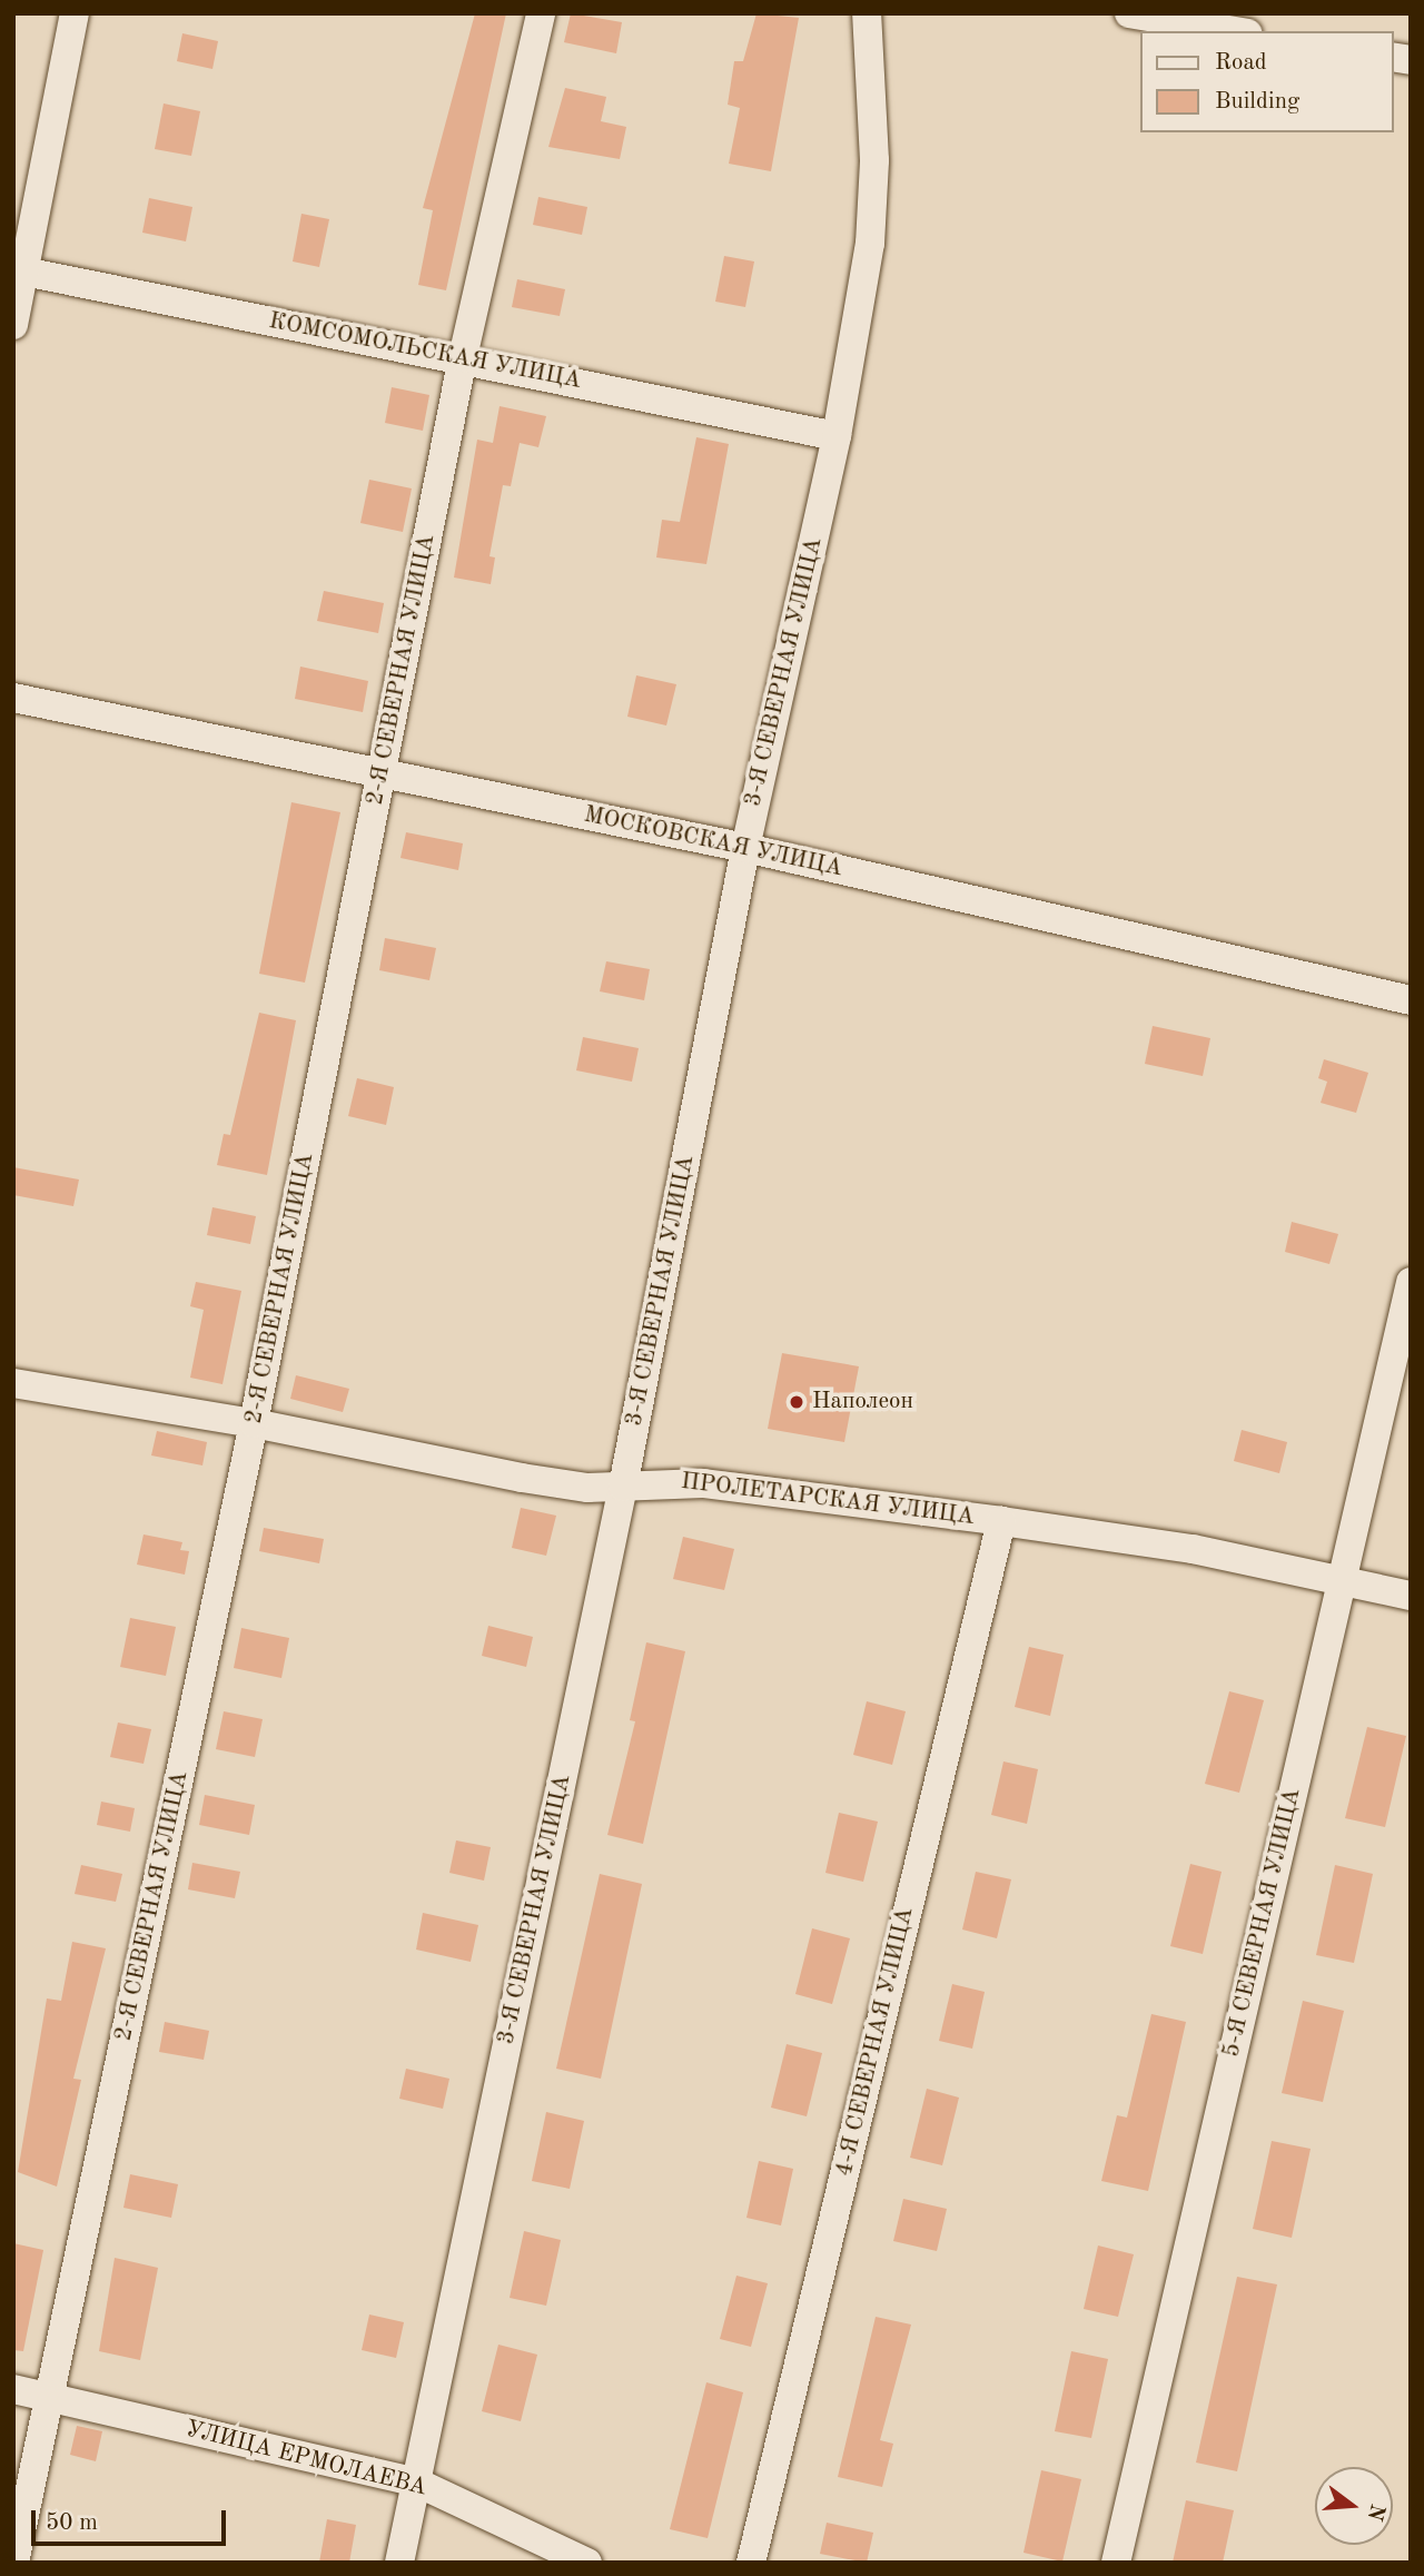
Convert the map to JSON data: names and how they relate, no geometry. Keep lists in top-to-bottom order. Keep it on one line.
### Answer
{"streets":{"street":["КОМСОМОЛЬСКАЯ УЛИЦА","2-Я СЕВЕРНАЯ УЛИЦА","3-Я СЕВЕРНАЯ УЛИЦА","МОСКОВСКАЯ УЛИЦА","ПРОЛЕТАРСКАЯ УЛИЦА","5-Я СЕВЕРНАЯ УЛИЦА","4-Я СЕВЕРНАЯ УЛИЦА","УЛИЦА ЕРМОЛАЕВА"]},"crossings":[["КОМСОМОЛЬСКАЯ УЛИЦА","2-Я СЕВЕРНАЯ УЛИЦА"],["КОМСОМОЛЬСКАЯ УЛИЦА","3-Я СЕВЕРНАЯ УЛИЦА"],["2-Я СЕВЕРНАЯ УЛИЦА","МОСКОВСКАЯ УЛИЦА"],["2-Я СЕВЕРНАЯ УЛИЦА","ПРОЛЕТАРСКАЯ УЛИЦА"],["2-Я СЕВЕРНАЯ УЛИЦА","УЛИЦА ЕРМОЛАЕВА"],["3-Я СЕВЕРНАЯ УЛИЦА","МОСКОВСКАЯ УЛИЦА"],["3-Я СЕВЕРНАЯ УЛИЦА","ПРОЛЕТАРСКАЯ УЛИЦА"],["3-Я СЕВЕРНАЯ УЛИЦА","УЛИЦА ЕРМОЛАЕВА"],["ПРОЛЕТАРСКАЯ УЛИЦА","5-Я СЕВЕРНАЯ УЛИЦА"],["ПРОЛЕТАРСКАЯ УЛИЦА","4-Я СЕВЕРНАЯ УЛИЦА"]],"places":["Наполеон"],"legend":["Road","Building"],"scale_bar":"50 m","north":"right"}
